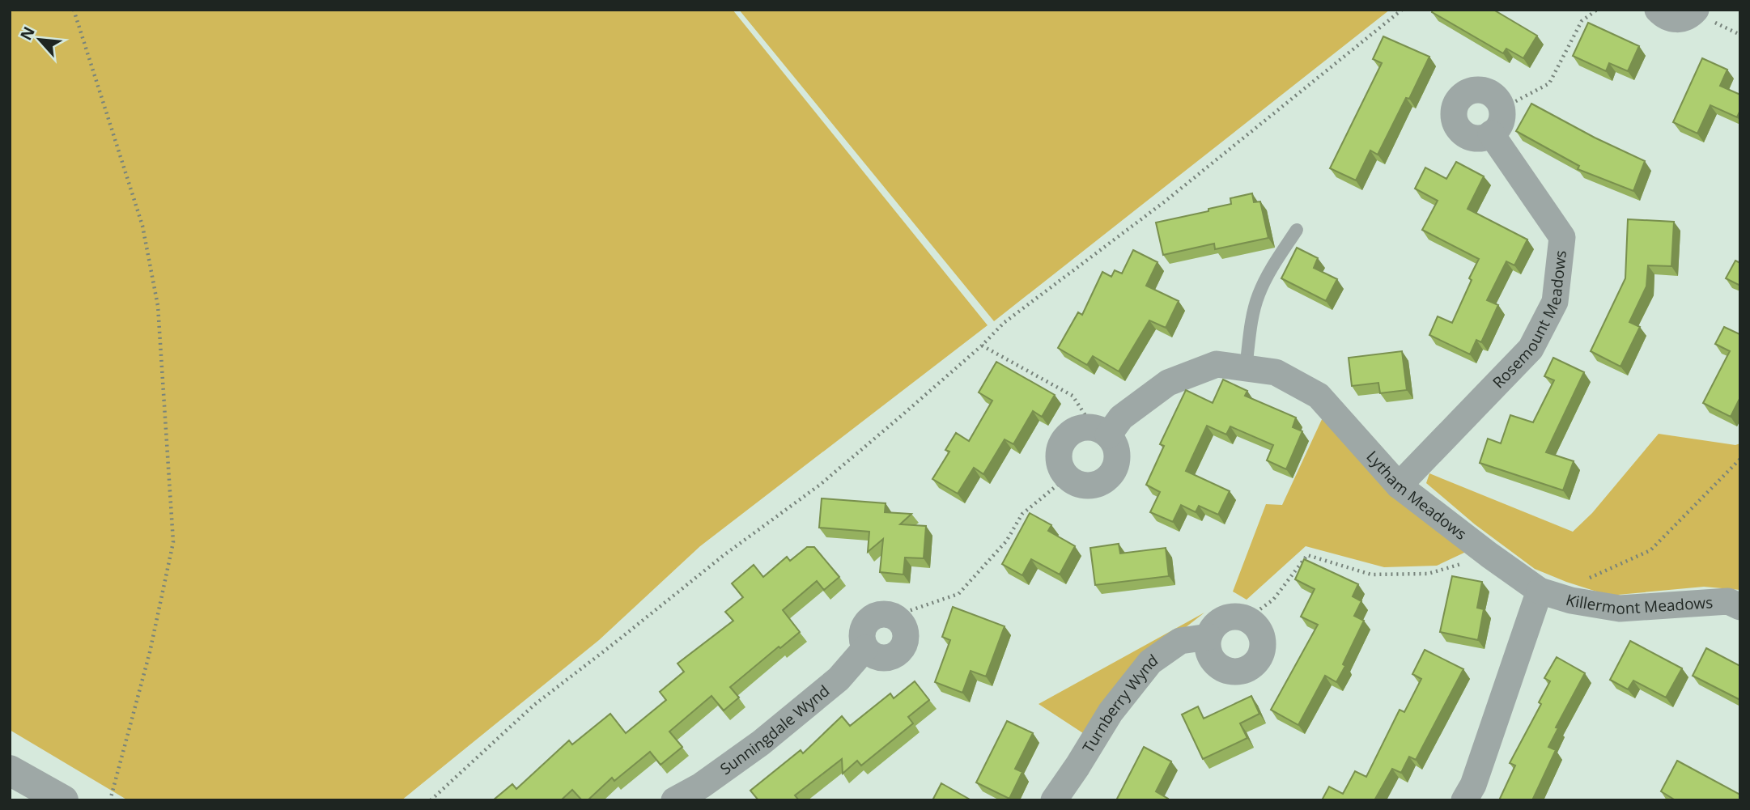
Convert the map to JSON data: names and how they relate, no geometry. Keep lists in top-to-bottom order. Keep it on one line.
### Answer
{"streets":{"street":["Rosemount Meadows","Lytham Meadows","Killermont Meadows","Turnberry Wynd","Sunningdale Wynd"]},"crossings":[["Rosemount Meadows","Lytham Meadows"],["Lytham Meadows","Killermont Meadows"]],"north":"top left"}
